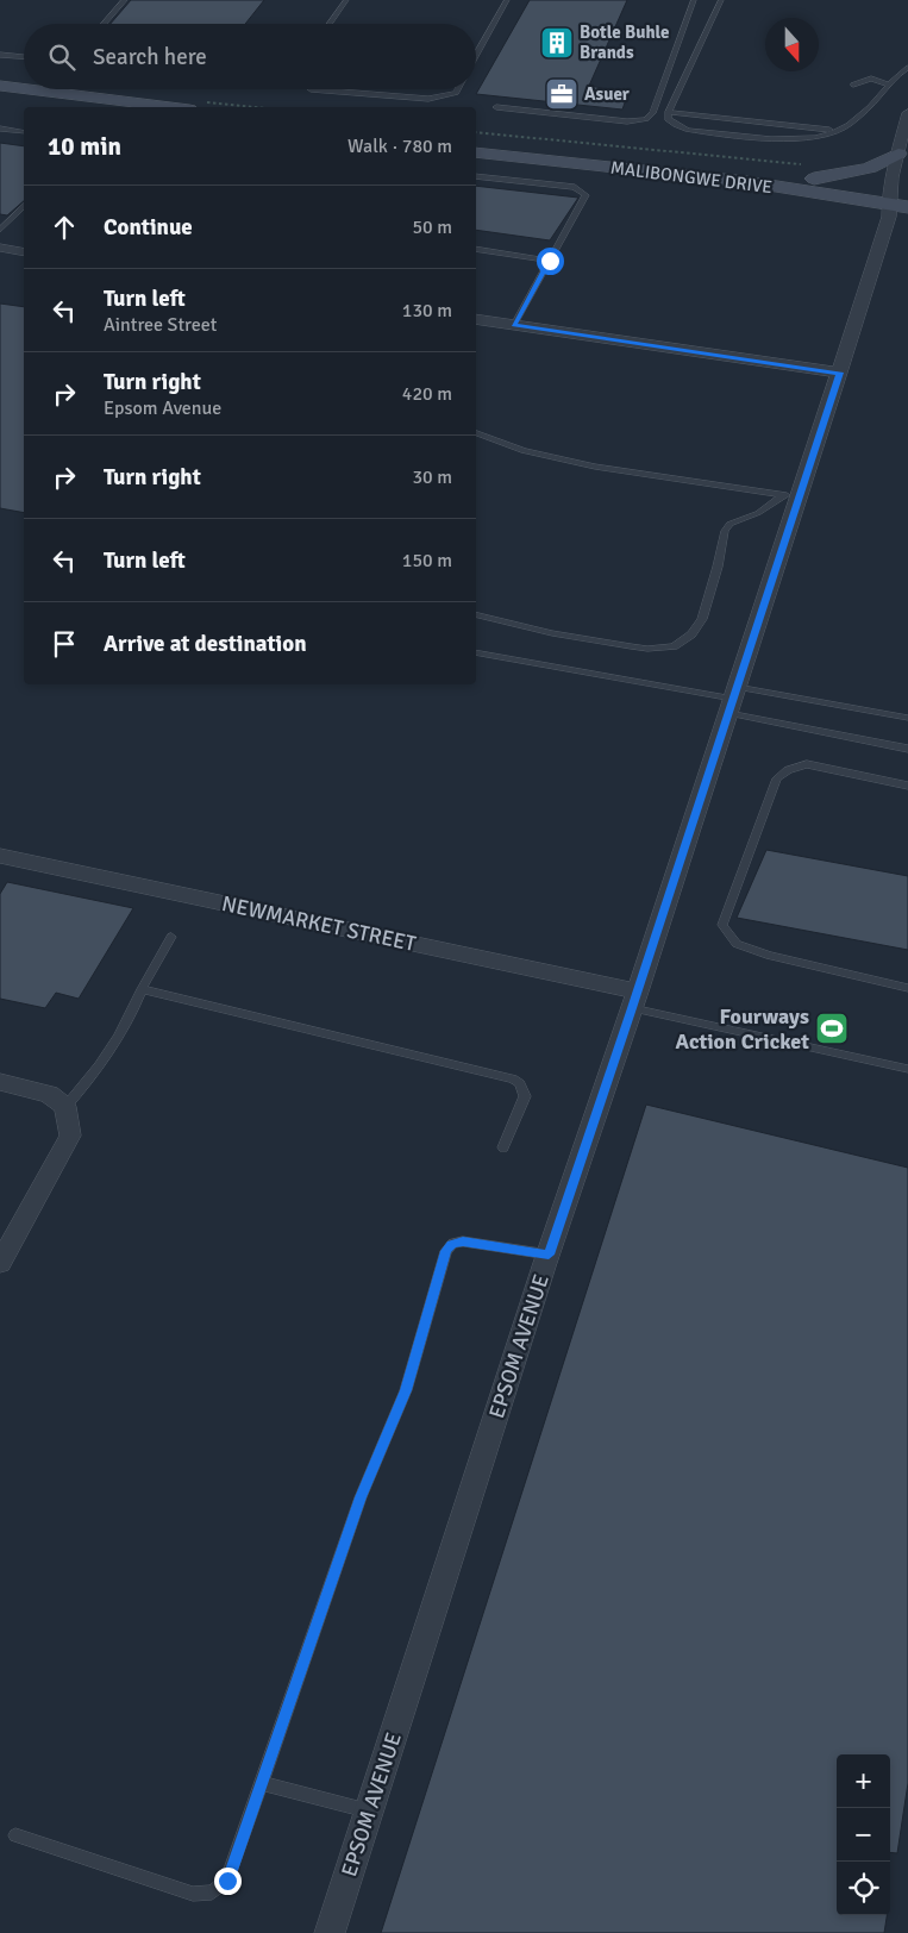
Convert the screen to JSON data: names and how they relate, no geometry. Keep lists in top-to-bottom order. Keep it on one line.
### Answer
{"streets":{"main road":["MALIBONGWE DRIVE"],"street":["NEWMARKET STREET","EPSOM AVENUE"]},"crossings":[["MALIBONGWE DRIVE","EPSOM AVENUE"],["NEWMARKET STREET","EPSOM AVENUE"]],"places":{"building":["Botle Buhle Brands"],"office":["Asuer"],"sports":["Fourways Action Cricket"]},"north":"bottom","page":{"search":"Search here","heading":["10 min","Walk · 780 m"],"list":[["Continue","50 m"],["Turn left","Aintree Street","130 m"],["Turn right","Epsom Avenue","420 m"],["Turn right","30 m"],["Turn left","150 m"],"Arrive at destination"],"map_buttons":["+","−"]}}
